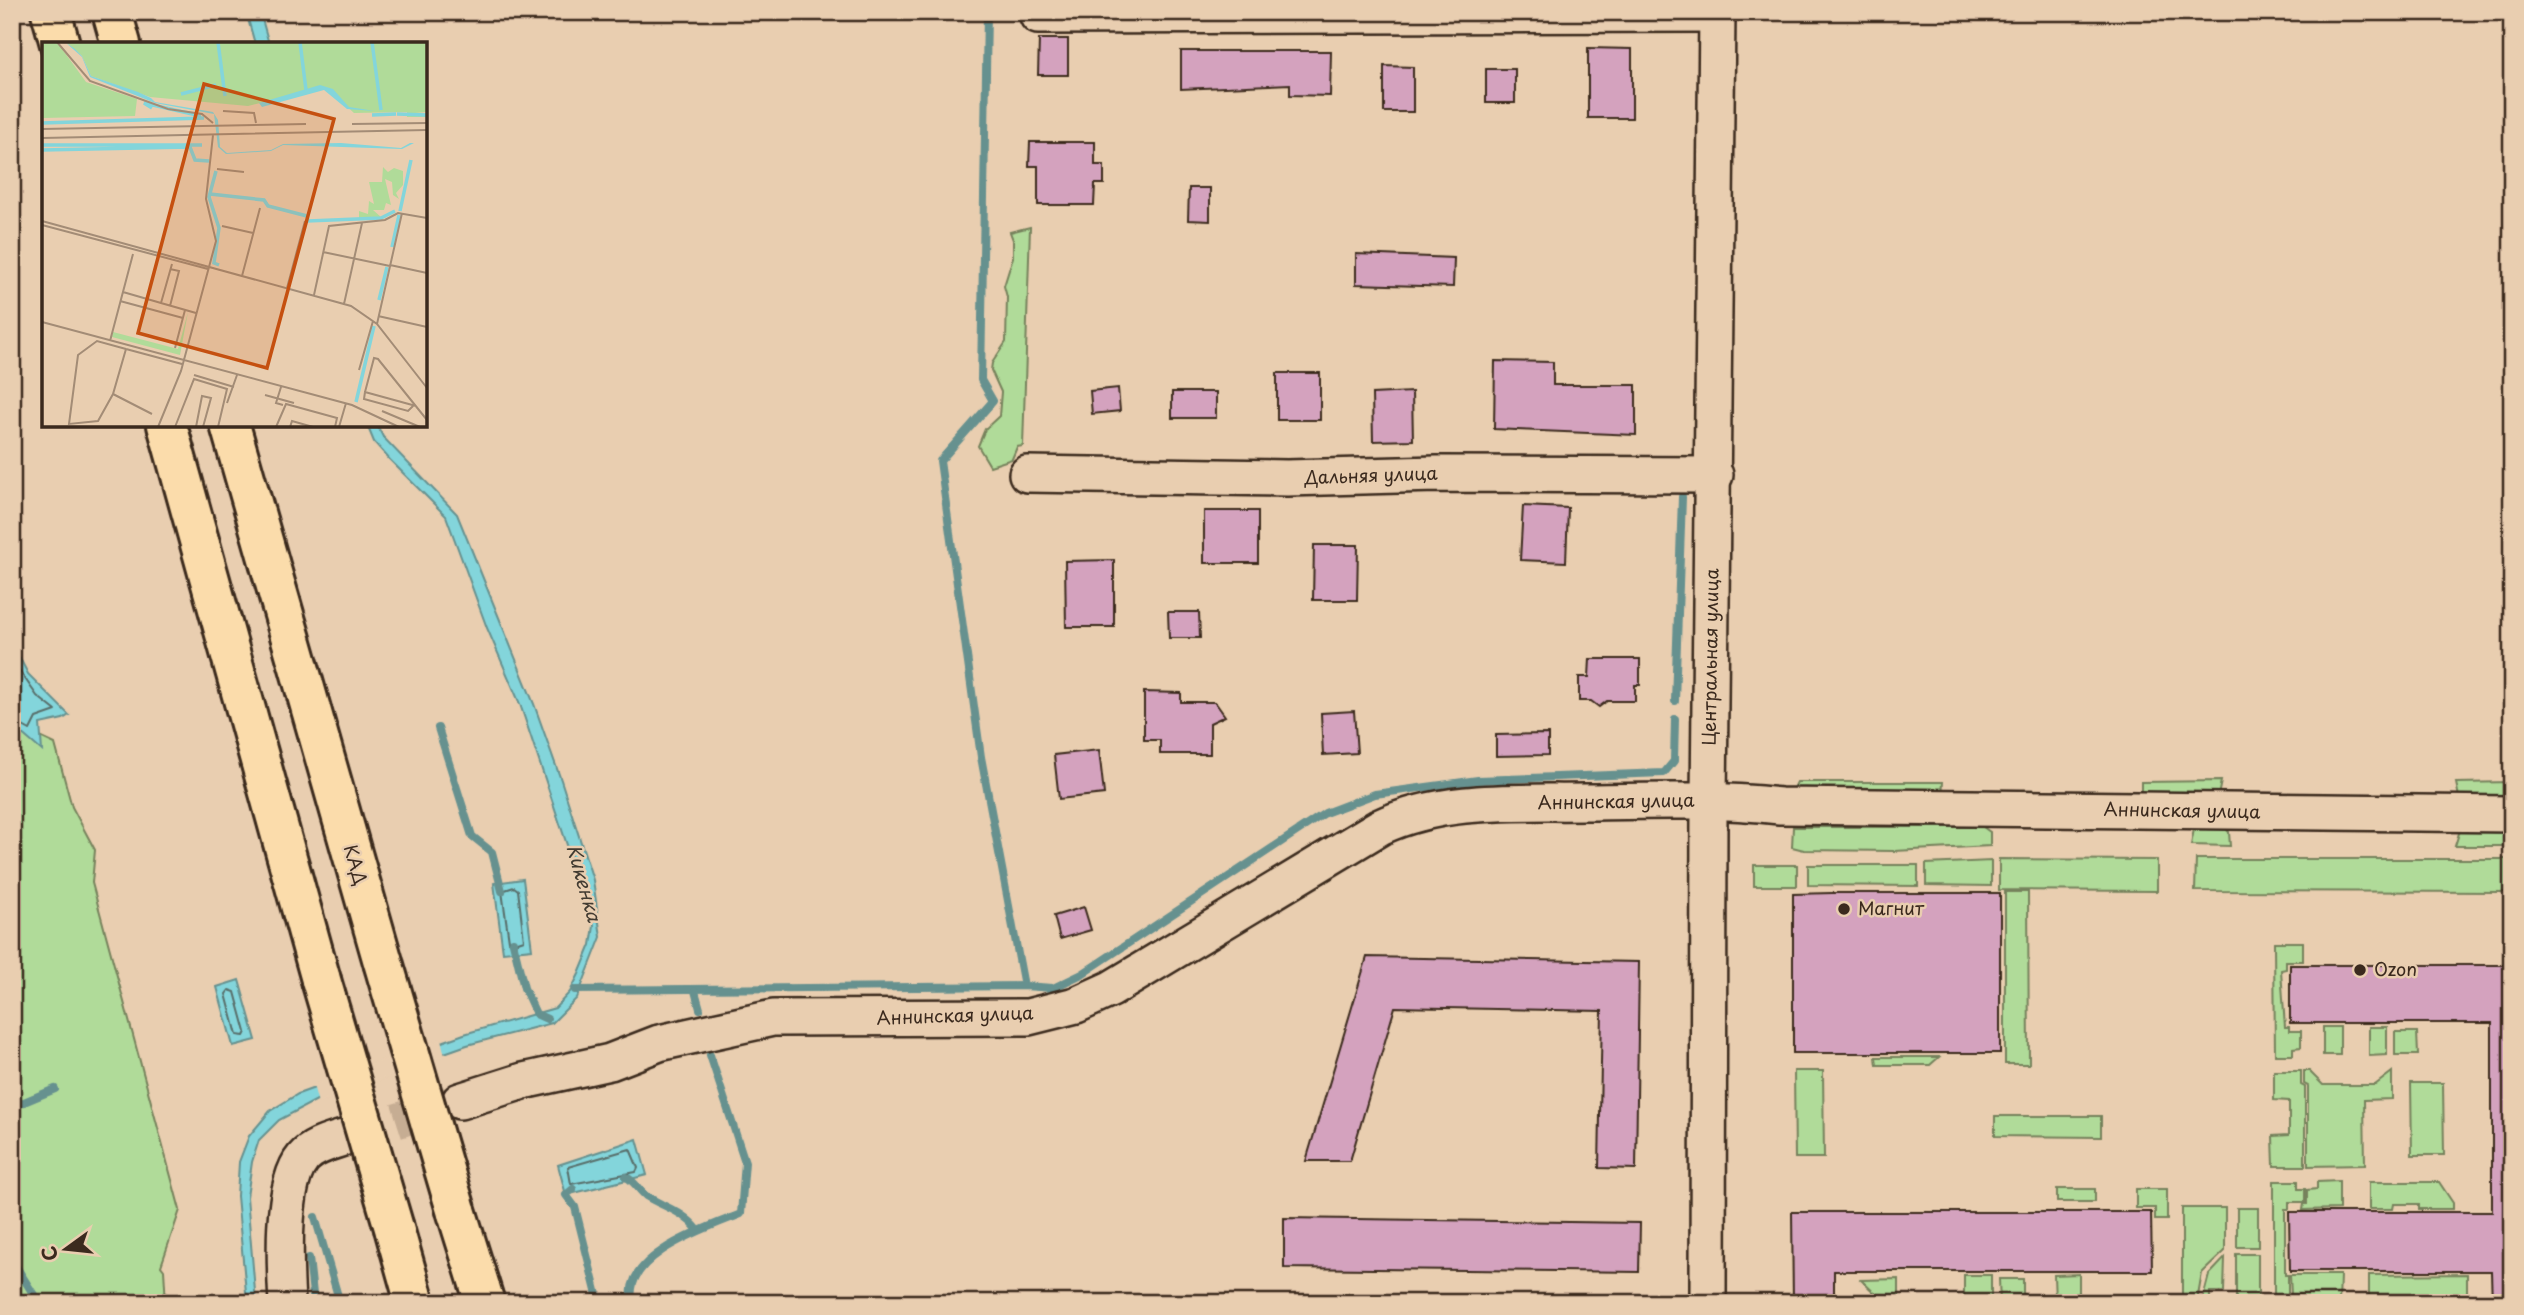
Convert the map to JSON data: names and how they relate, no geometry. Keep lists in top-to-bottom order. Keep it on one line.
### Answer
{"streets":{"highway":["КАД"],"street":["Дальняя улица","Центральная улица","Аннинская улица"]},"crossings":[["Дальняя улица","Центральная улица"],["Центральная улица","Аннинская улица"]],"water":["Кикенка"],"places":["Магнит","Ozon"],"north":"left"}
